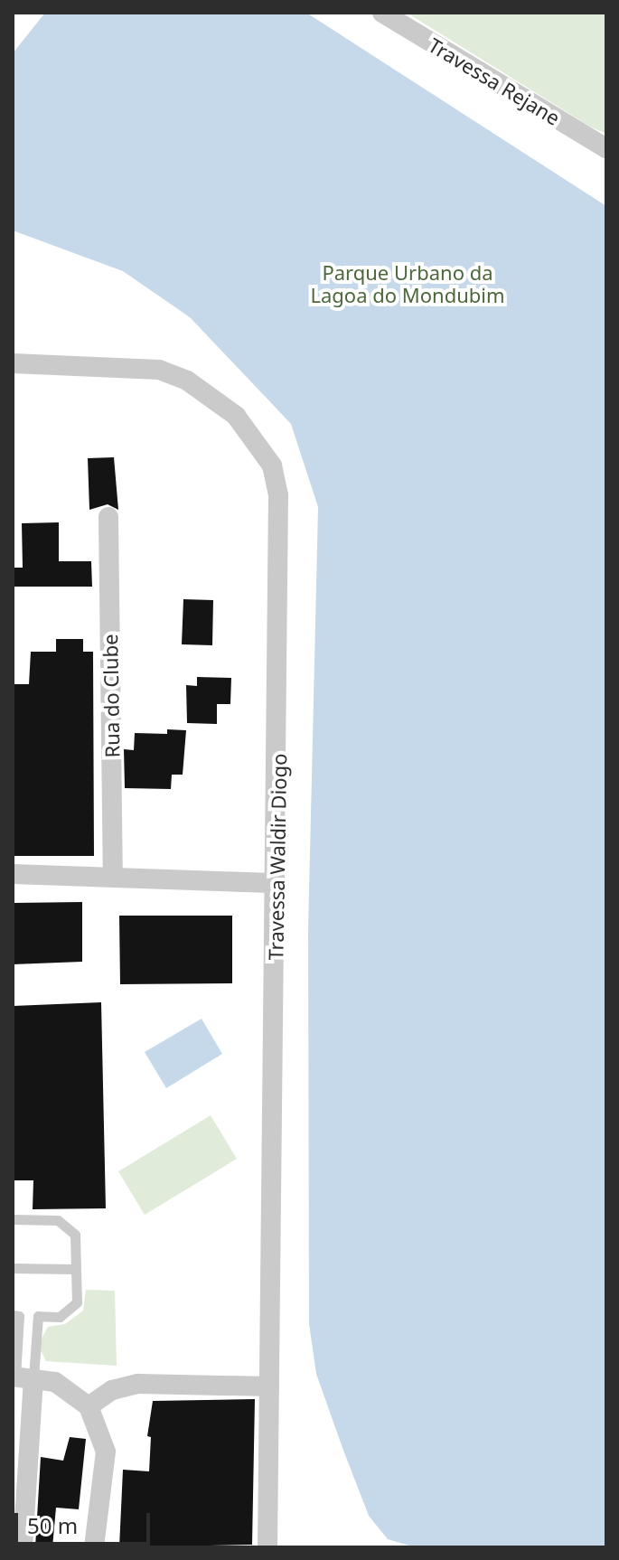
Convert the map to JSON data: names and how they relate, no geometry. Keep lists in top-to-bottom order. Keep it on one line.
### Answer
{"streets":{"street":["Travessa Rejane","Rua do Clube","Travessa Waldir Diogo"]},"parks":["Parque Urbano da Lagoa do Mondubim"],"scale_bar":"50 m"}
